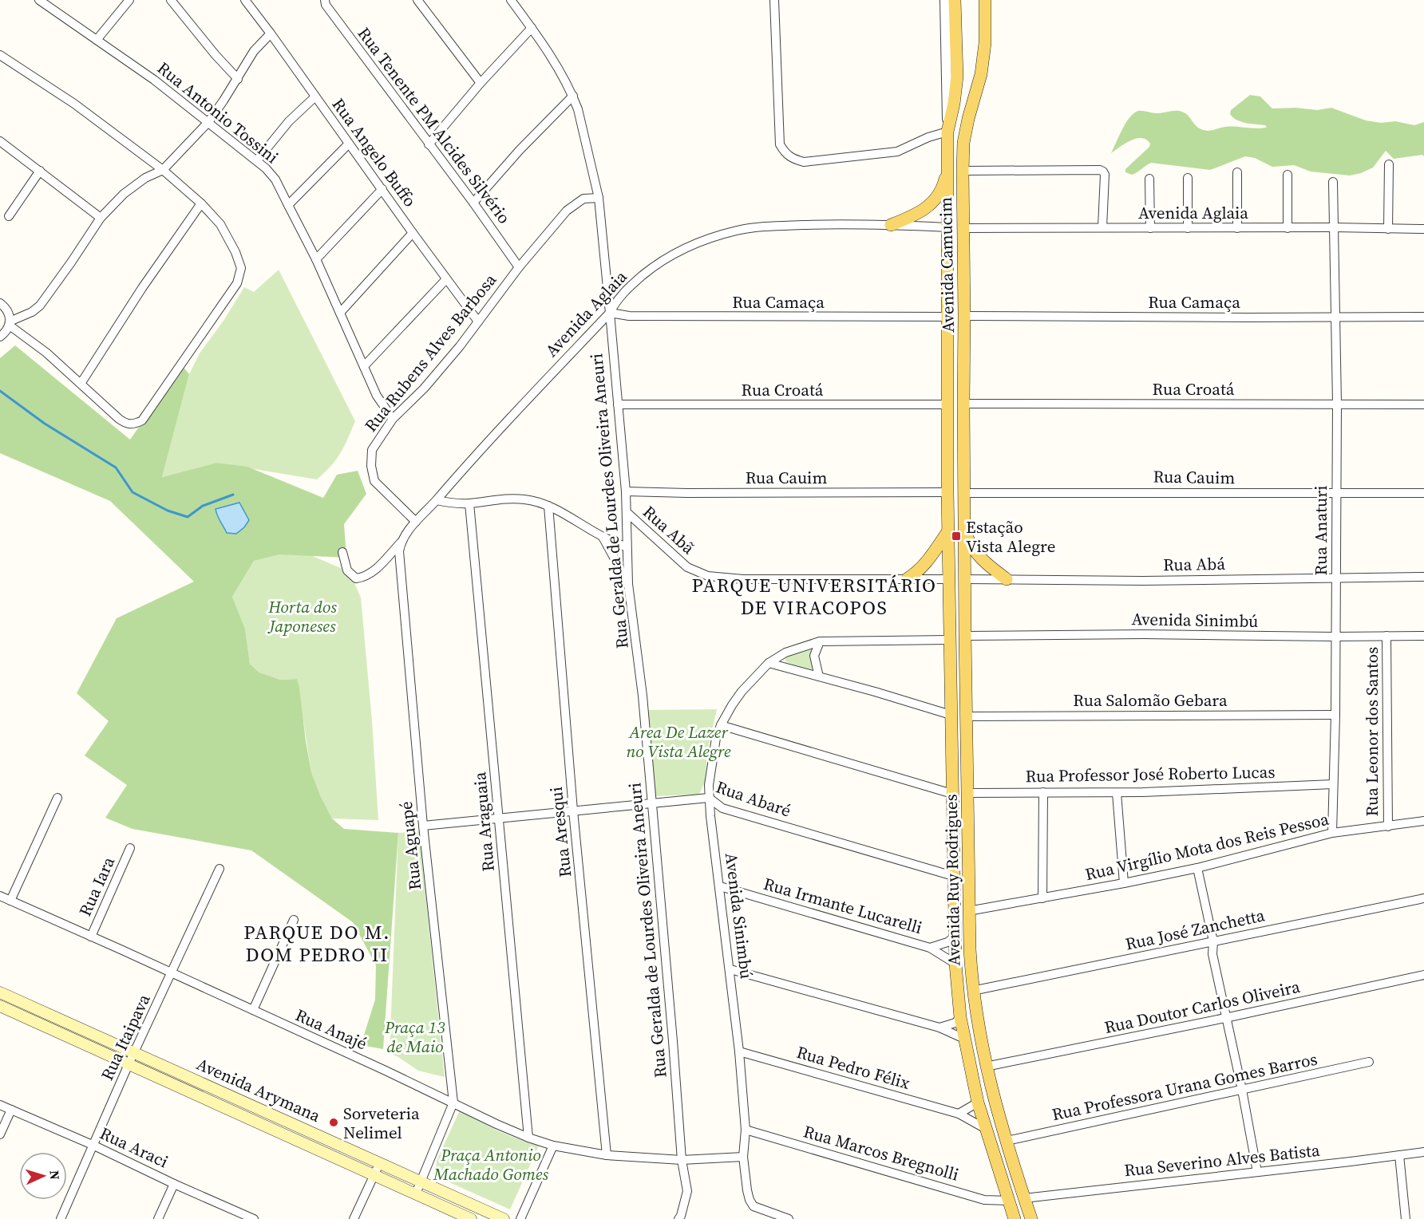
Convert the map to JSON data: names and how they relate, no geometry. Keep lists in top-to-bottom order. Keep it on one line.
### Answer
{"streets":{"main road":["Avenida Camucim","Avenida Ruy Rodrigues","Avenida Arymana"],"street":["Rua Antonio Tossini","Rua Tenente PM Alcides Silvério","Rua Angelo Buffo","Avenida Aglaia","Rua Camaça","Rua Rubens Alves Barbosa","Rua Croatá","Rua Cauim","Rua Geralda de Lourdes Oliveira Aneuri","Rua Abã","Rua Anaturi","Rua Abá","Avenida Sinimbú","Rua Salomão Gebara","Rua Leonor dos Santos","Rua Professor José Roberto Lucas","Rua Abaré","Rua Araguaia","Rua Aresqui","Rua Aguapé","Rua Virgílio Mota dos Reis Pessoa","Rua Iara","Rua Irmante Lucarelli","Rua José Zanchetta","Rua Doutor Carlos Oliveira","Rua Anajé","Rua Itaipava","Rua Pedro Félix","Rua Professora Urana Gomes Barros","Rua Araci","Rua Marcos Bregnolli","Rua Severino Alves Batista"]},"crossings":[["Rua Antonio Tossini","Rua Rubens Alves Barbosa"],["Rua Tenente PM Alcides Silvério","Rua Rubens Alves Barbosa"],["Rua Angelo Buffo","Rua Rubens Alves Barbosa"],["Avenida Aglaia","Avenida Camucim"],["Avenida Aglaia","Rua Camaça"],["Avenida Aglaia","Rua Geralda de Lourdes Oliveira Aneuri"],["Avenida Aglaia","Rua Anaturi"],["Avenida Camucim","Rua Camaça"],["Avenida Camucim","Rua Croatá"],["Avenida Camucim","Rua Cauim"],["Avenida Camucim","Avenida Ruy Rodrigues"],["Rua Camaça","Rua Geralda de Lourdes Oliveira Aneuri"],["Rua Camaça","Rua Anaturi"],["Rua Rubens Alves Barbosa","Rua Geralda de Lourdes Oliveira Aneuri"],["Rua Croatá","Rua Geralda de Lourdes Oliveira Aneuri"],["Rua Croatá","Rua Anaturi"],["Rua Cauim","Rua Geralda de Lourdes Oliveira Aneuri"],["Rua Cauim","Rua Anaturi"],["Rua Geralda de Lourdes Oliveira Aneuri","Rua Abã"],["Rua Geralda de Lourdes Oliveira Aneuri","Rua Abaré"],["Rua Geralda de Lourdes Oliveira Aneuri","Rua Anajé"],["Rua Abã","Avenida Ruy Rodrigues"],["Rua Anaturi","Rua Abá"],["Rua Anaturi","Avenida Sinimbú"],["Rua Anaturi","Rua Salomão Gebara"],["Rua Anaturi","Rua Professor José Roberto Lucas"],["Rua Anaturi","Rua Virgílio Mota dos Reis Pessoa"],["Rua Abá","Avenida Ruy Rodrigues"],["Avenida Sinimbú","Rua Leonor dos Santos"],["Avenida Sinimbú","Rua Abaré"],["Avenida Sinimbú","Avenida Ruy Rodrigues"],["Avenida Sinimbú","Rua Irmante Lucarelli"],["Avenida Sinimbú","Rua Anajé"],["Avenida Sinimbú","Rua Pedro Félix"],["Avenida Sinimbú","Rua Marcos Bregnolli"],["Rua Salomão Gebara","Avenida Ruy Rodrigues"],["Rua Leonor dos Santos","Rua Virgílio Mota dos Reis Pessoa"],["Rua Professor José Roberto Lucas","Avenida Ruy Rodrigues"],["Rua Abaré","Rua Araguaia"],["Rua Abaré","Rua Aresqui"],["Rua Abaré","Rua Aguapé"],["Rua Abaré","Avenida Ruy Rodrigues"],["Rua Araguaia","Rua Anajé"],["Rua Aresqui","Rua Anajé"],["Rua Aguapé","Rua Anajé"],["Rua Aguapé","Avenida Arymana"],["Rua Virgílio Mota dos Reis Pessoa","Avenida Ruy Rodrigues"],["Avenida Ruy Rodrigues","Rua Irmante Lucarelli"],["Avenida Ruy Rodrigues","Rua José Zanchetta"],["Avenida Ruy Rodrigues","Rua Doutor Carlos Oliveira"],["Avenida Ruy Rodrigues","Rua Pedro Félix"],["Avenida Ruy Rodrigues","Rua Professora Urana Gomes Barros"],["Avenida Ruy Rodrigues","Rua Marcos Bregnolli"],["Avenida Ruy Rodrigues","Rua Severino Alves Batista"],["Rua Iara","Rua Anajé"],["Rua Anajé","Rua Itaipava"],["Rua Itaipava","Avenida Arymana"],["Rua Itaipava","Rua Araci"]],"districts":["PARQUE UNIVERSITÁRIO DE VIRACOPOS","PARQUE DO M. DOM PEDRO II"],"parks":["Horta dos Japoneses","Area De Lazer no Vista Alegre","Praça 13 de Maio","Praça Antonio Machado Gomes"],"places":{"transit":["Estação Vista Alegre"],"other":["Sorveteria Nelimel"]},"north":"right"}
